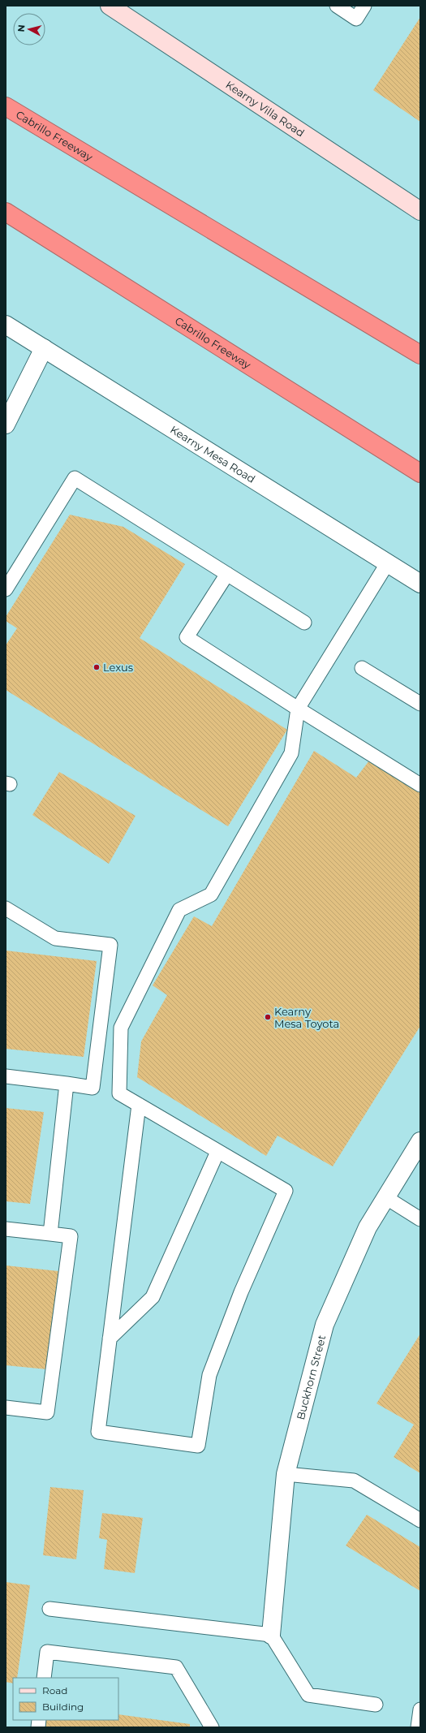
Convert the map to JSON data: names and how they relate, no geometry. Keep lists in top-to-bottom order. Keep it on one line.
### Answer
{"streets":{"highway":["Cabrillo Freeway"],"main road":["Kearny Villa Road"],"street":["Kearny Mesa Road","Buckhorn Street"]},"places":["Lexus","Kearny Mesa Toyota"],"legend":["Road","Building"],"north":"left"}
